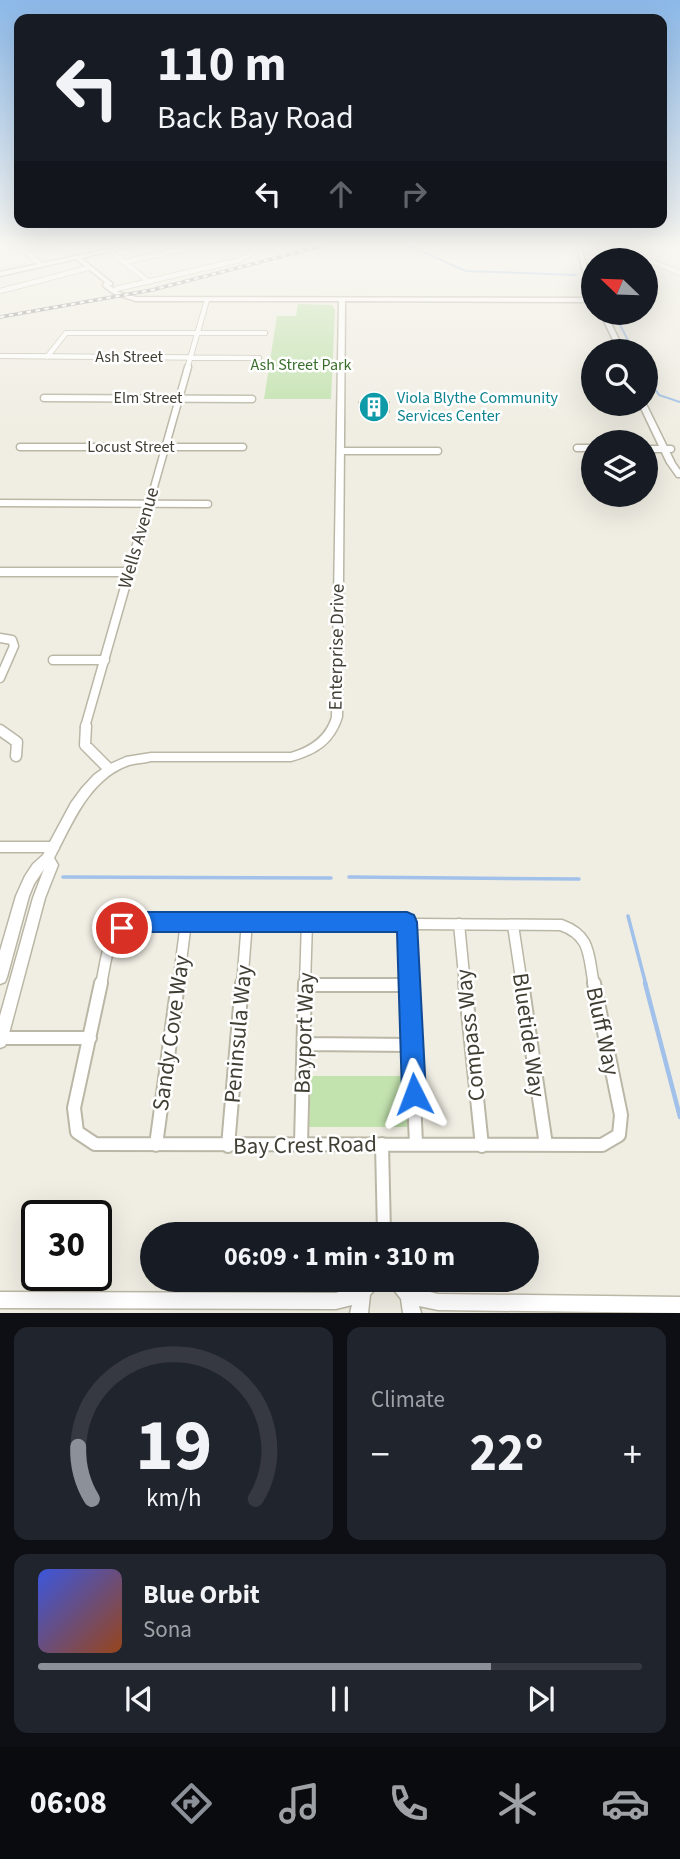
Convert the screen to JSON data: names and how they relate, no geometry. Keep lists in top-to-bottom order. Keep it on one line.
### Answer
{"streets":{"street":["Ash Street","Elm Street","Locust Street","Wells Avenue","Enterprise Drive","Bluff Way","Sandy Cove Way","Bayport Way","Peninsula Way","Compass Way","Bluetide Way","Bay Crest Road"]},"crossings":[["Ash Street","Wells Avenue"],["Elm Street","Wells Avenue"],["Locust Street","Wells Avenue"],["Wells Avenue","Enterprise Drive"],["Bluff Way","Bluetide Way"],["Bluff Way","Bay Crest Road"],["Sandy Cove Way","Bay Crest Road"],["Bayport Way","Bay Crest Road"],["Peninsula Way","Bay Crest Road"],["Compass Way","Bay Crest Road"],["Bluetide Way","Bay Crest Road"]],"parks":["Ash Street Park"],"places":{"building":["Viola Blythe Community Services Center"]},"north":"top left","page":{"turn":["110 m","Back Bay Road"],"limit":"30","trip":"06:09 · 1 min · 310 m","tile":"Climate","heat":["−","22°","+"],"song":["Blue Orbit","Sona"],"tabs":"06:08","gauge":["19","km/h"]}}
